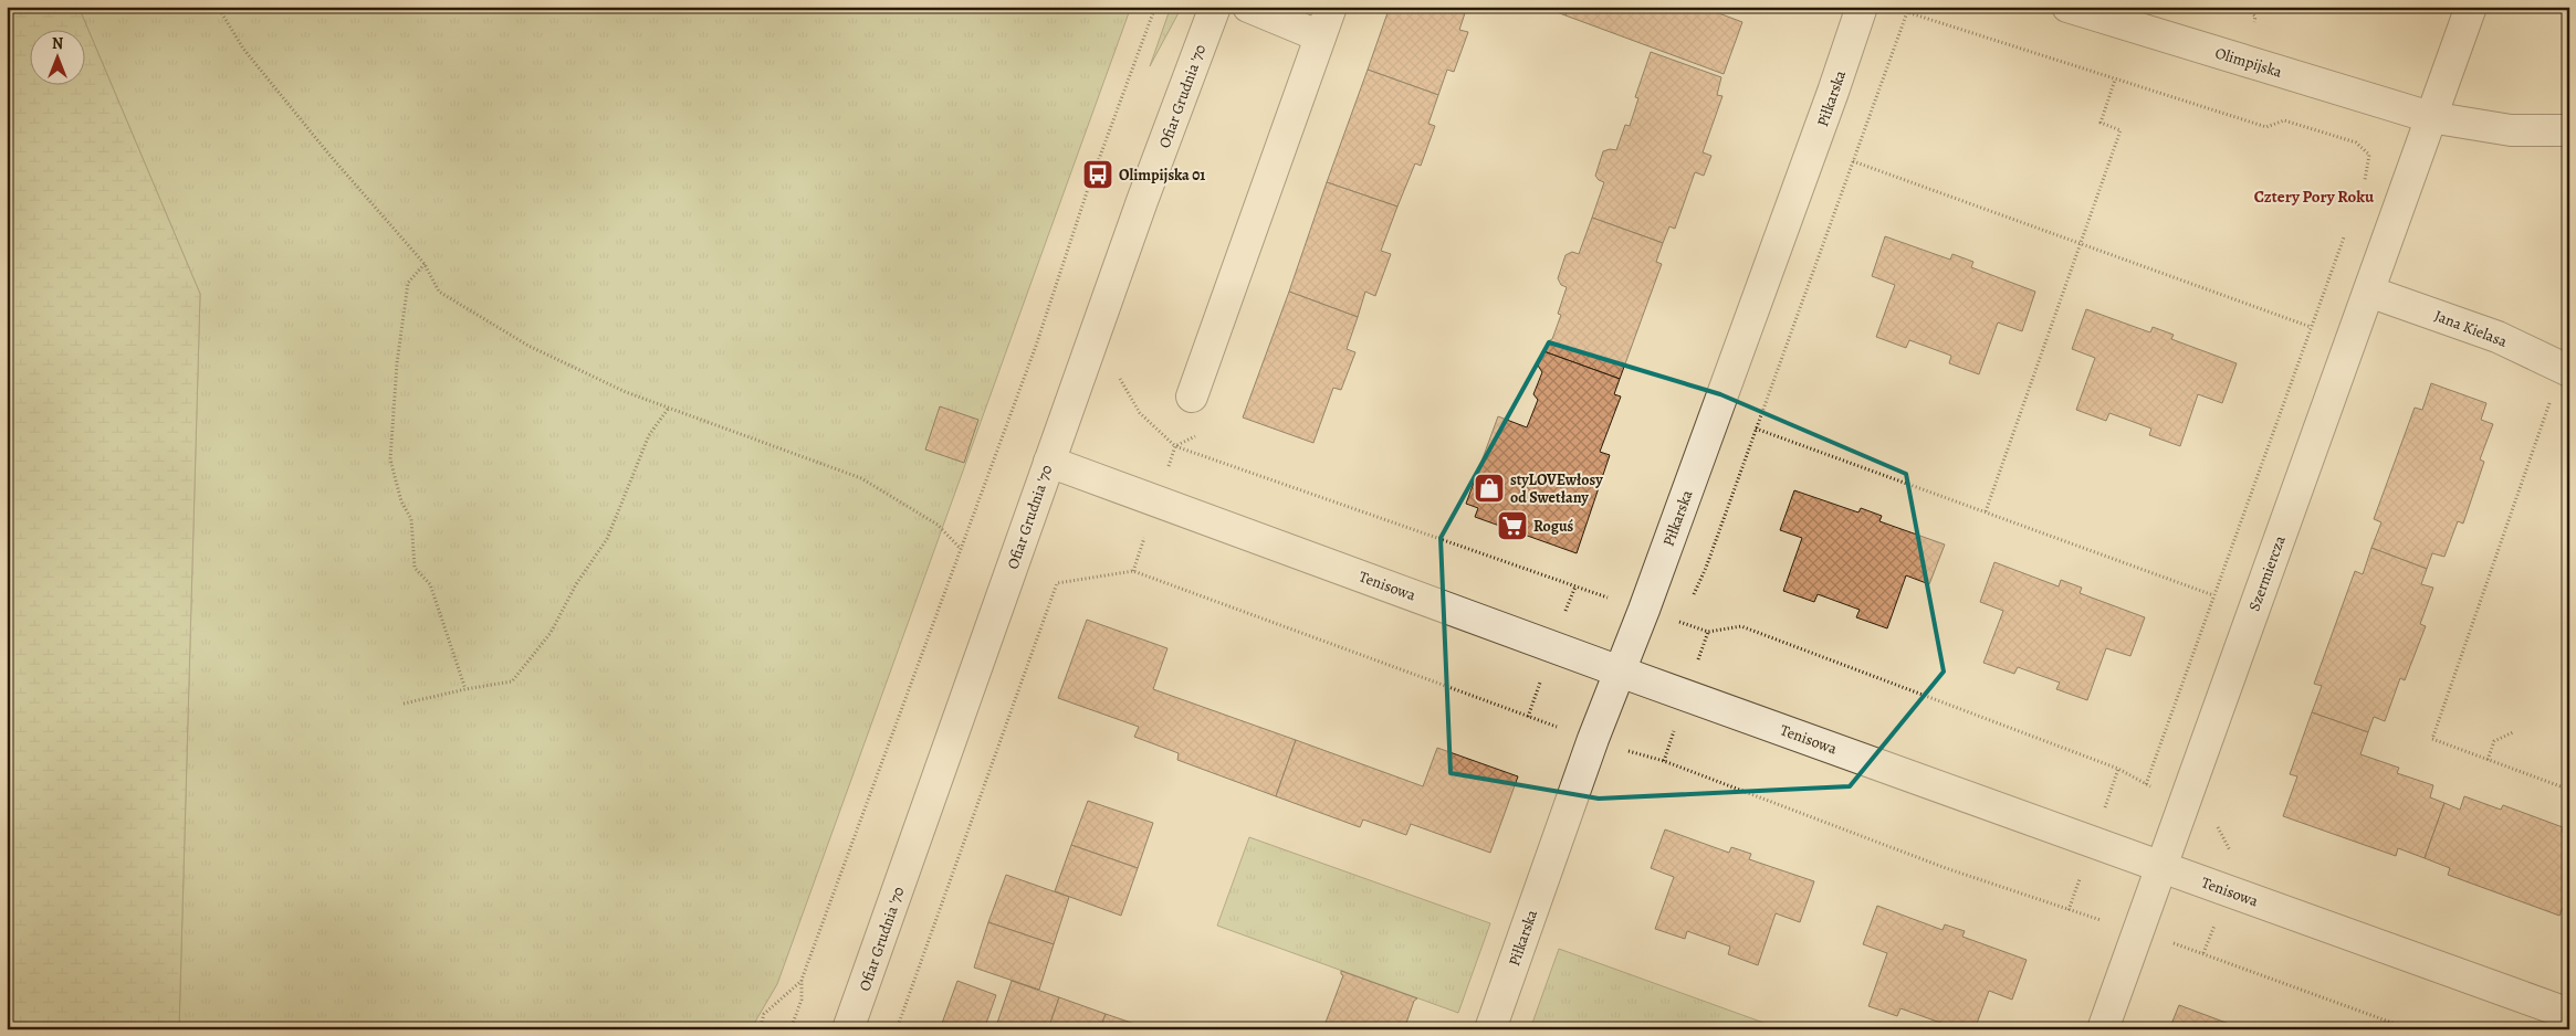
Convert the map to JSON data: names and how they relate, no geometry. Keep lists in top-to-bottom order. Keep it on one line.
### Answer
{"streets":{"street":["Olimpijska","Ofiar Grudnia '70","Piłkarska","Jana Kielasa","Szermiercza","Tenisowa"]},"crossings":[["Olimpijska","Szermiercza"],["Ofiar Grudnia '70","Tenisowa"],["Piłkarska","Tenisowa"],["Jana Kielasa","Szermiercza"],["Szermiercza","Tenisowa"]],"districts":["Cztery Pory Roku"],"places":{"bus stop":["Olimpijska 01"],"shop":["styLOVEwłosy od Swetłany"],"supermarket":["Roguś"]},"north":"top"}
